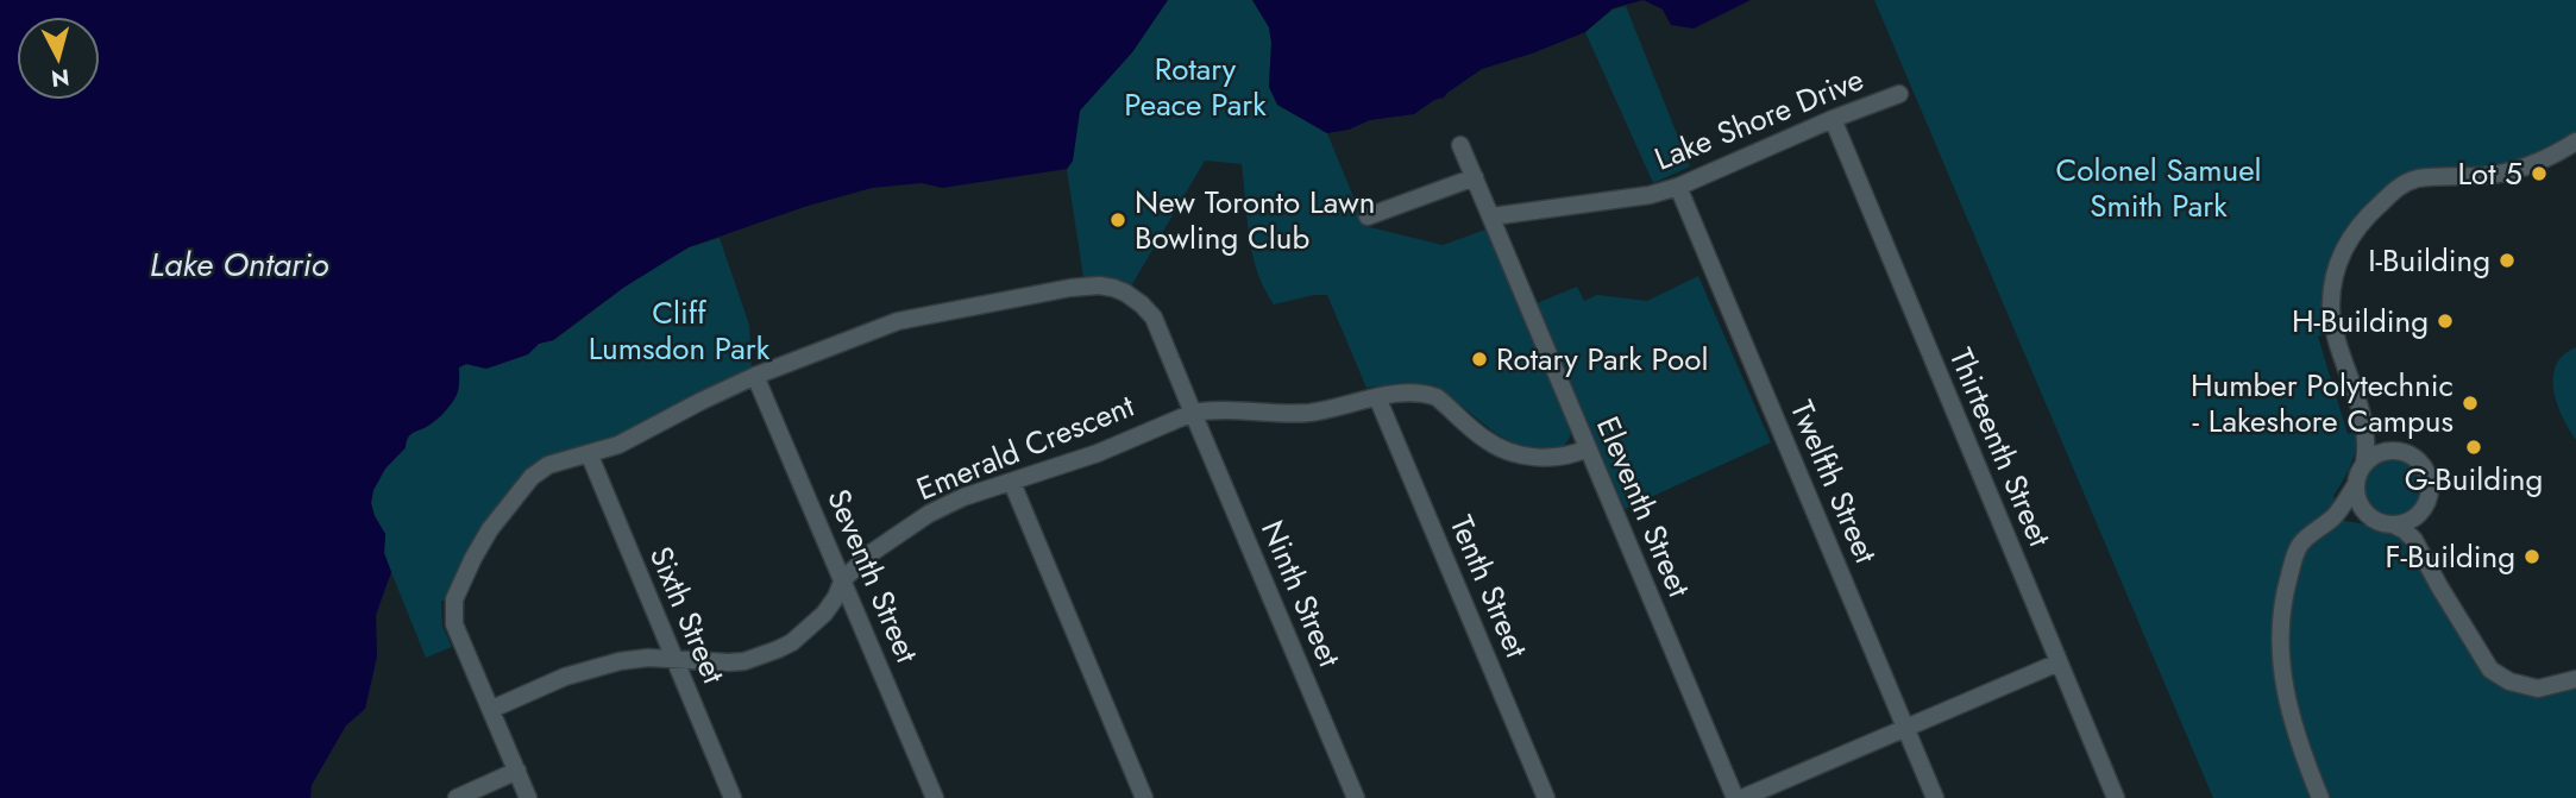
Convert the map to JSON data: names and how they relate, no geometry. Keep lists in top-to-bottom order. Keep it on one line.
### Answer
{"streets":{"street":["Lake Shore Drive","Emerald Crescent","Thirteenth Street","Twelfth Street","Eleventh Street","Seventh Street","Tenth Street","Ninth Street","Sixth Street"]},"crossings":[["Lake Shore Drive","Thirteenth Street"],["Lake Shore Drive","Twelfth Street"],["Lake Shore Drive","Eleventh Street"],["Emerald Crescent","Seventh Street"],["Emerald Crescent","Ninth Street"],["Emerald Crescent","Sixth Street"]],"water":["Lake Ontario"],"parks":["Rotary Peace Park","Colonel Samuel Smith Park","Cliff Lumsdon Park"],"places":["Lot 5","New Toronto Lawn Bowling Club","I-Building","H-Building","Rotary Park Pool","Humber Polytechnic - Lakeshore Campus","G-Building","F-Building"],"north":"bottom"}
